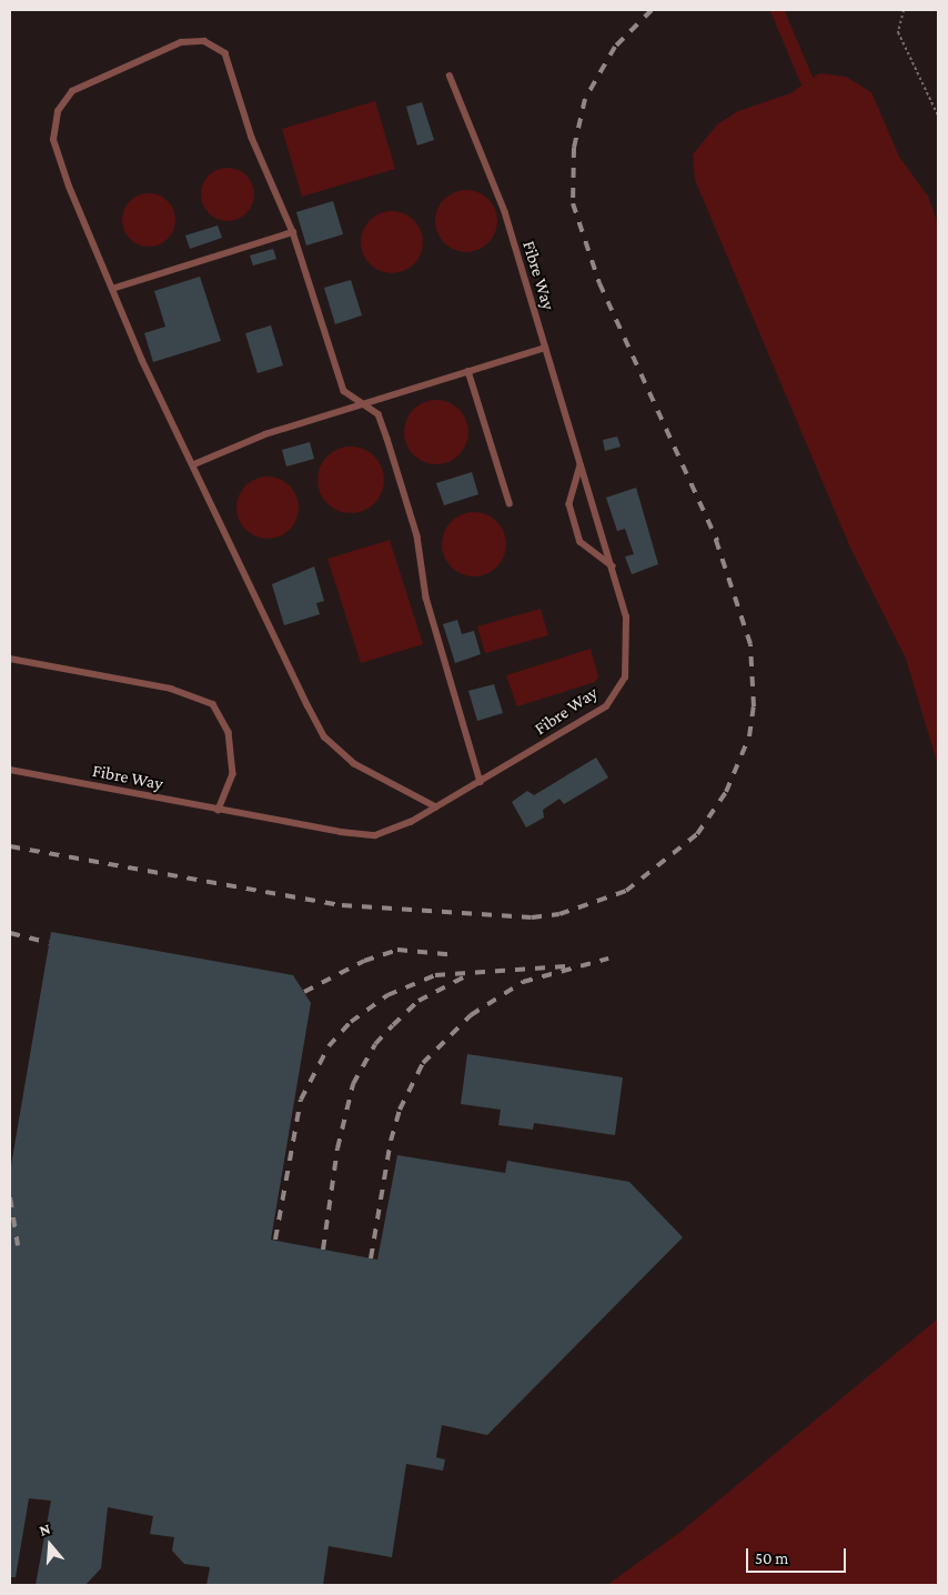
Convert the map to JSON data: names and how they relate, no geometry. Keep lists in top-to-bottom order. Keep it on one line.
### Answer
{"streets":{"lane":["Fibre Way"]},"scale_bar":"50 m","north":"top"}
